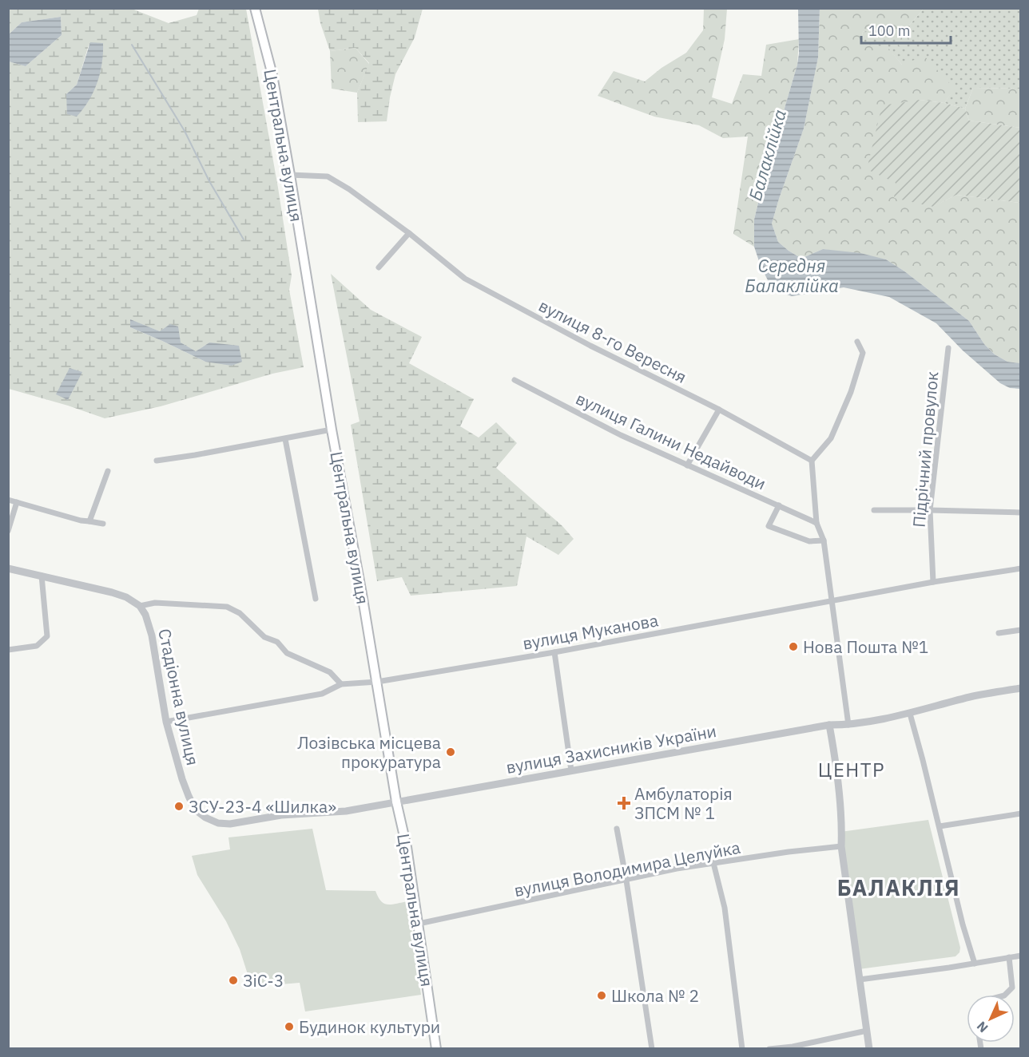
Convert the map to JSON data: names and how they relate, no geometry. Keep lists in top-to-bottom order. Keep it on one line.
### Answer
{"streets":{"main road":["Центральна вулиця"],"street":["вулиця 8-го Вересня","вулиця Галини Недайводи","Підрічний провулок","вулиця Муканова","Стадіонна вулиця","вулиця Захисників України","вулиця Володимира Целуйка"]},"crossings":[["Центральна вулиця","вулиця 8-го Вересня"],["Центральна вулиця","вулиця Муканова"],["Центральна вулиця","вулиця Захисників України"],["Центральна вулиця","вулиця Володимира Целуйка"],["Підрічний провулок","вулиця Муканова"],["вулиця Муканова","Стадіонна вулиця"],["Стадіонна вулиця","вулиця Захисників України"]],"districts":["ЦЕНТР","БАЛАКЛІЯ"],"water":["Балаклійка","Середня Балаклійка"],"places":{"other":["Нова Пошта №1","Лозівська місцева прокуратура","ЗСУ-23-4 «Шилка»","ЗіС-3","Школа № 2","Будинок культури"],"health":["Амбулаторія ЗПСМ № 1"]},"scale_bar":"100 m","north":"bottom left"}
